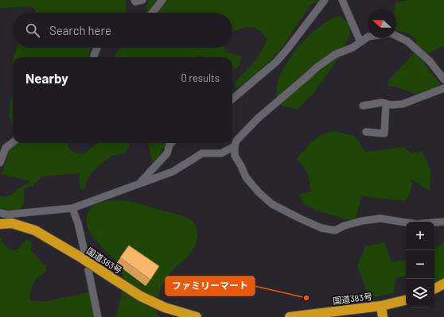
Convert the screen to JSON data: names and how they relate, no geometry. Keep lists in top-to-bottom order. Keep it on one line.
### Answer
{"streets":{"highway":["国道383号"]},"places":["ファミリーマート"],"north":"left","page":{"search":"Search here","heading":["Nearby","0 results"],"map_buttons":["+","−"]}}
